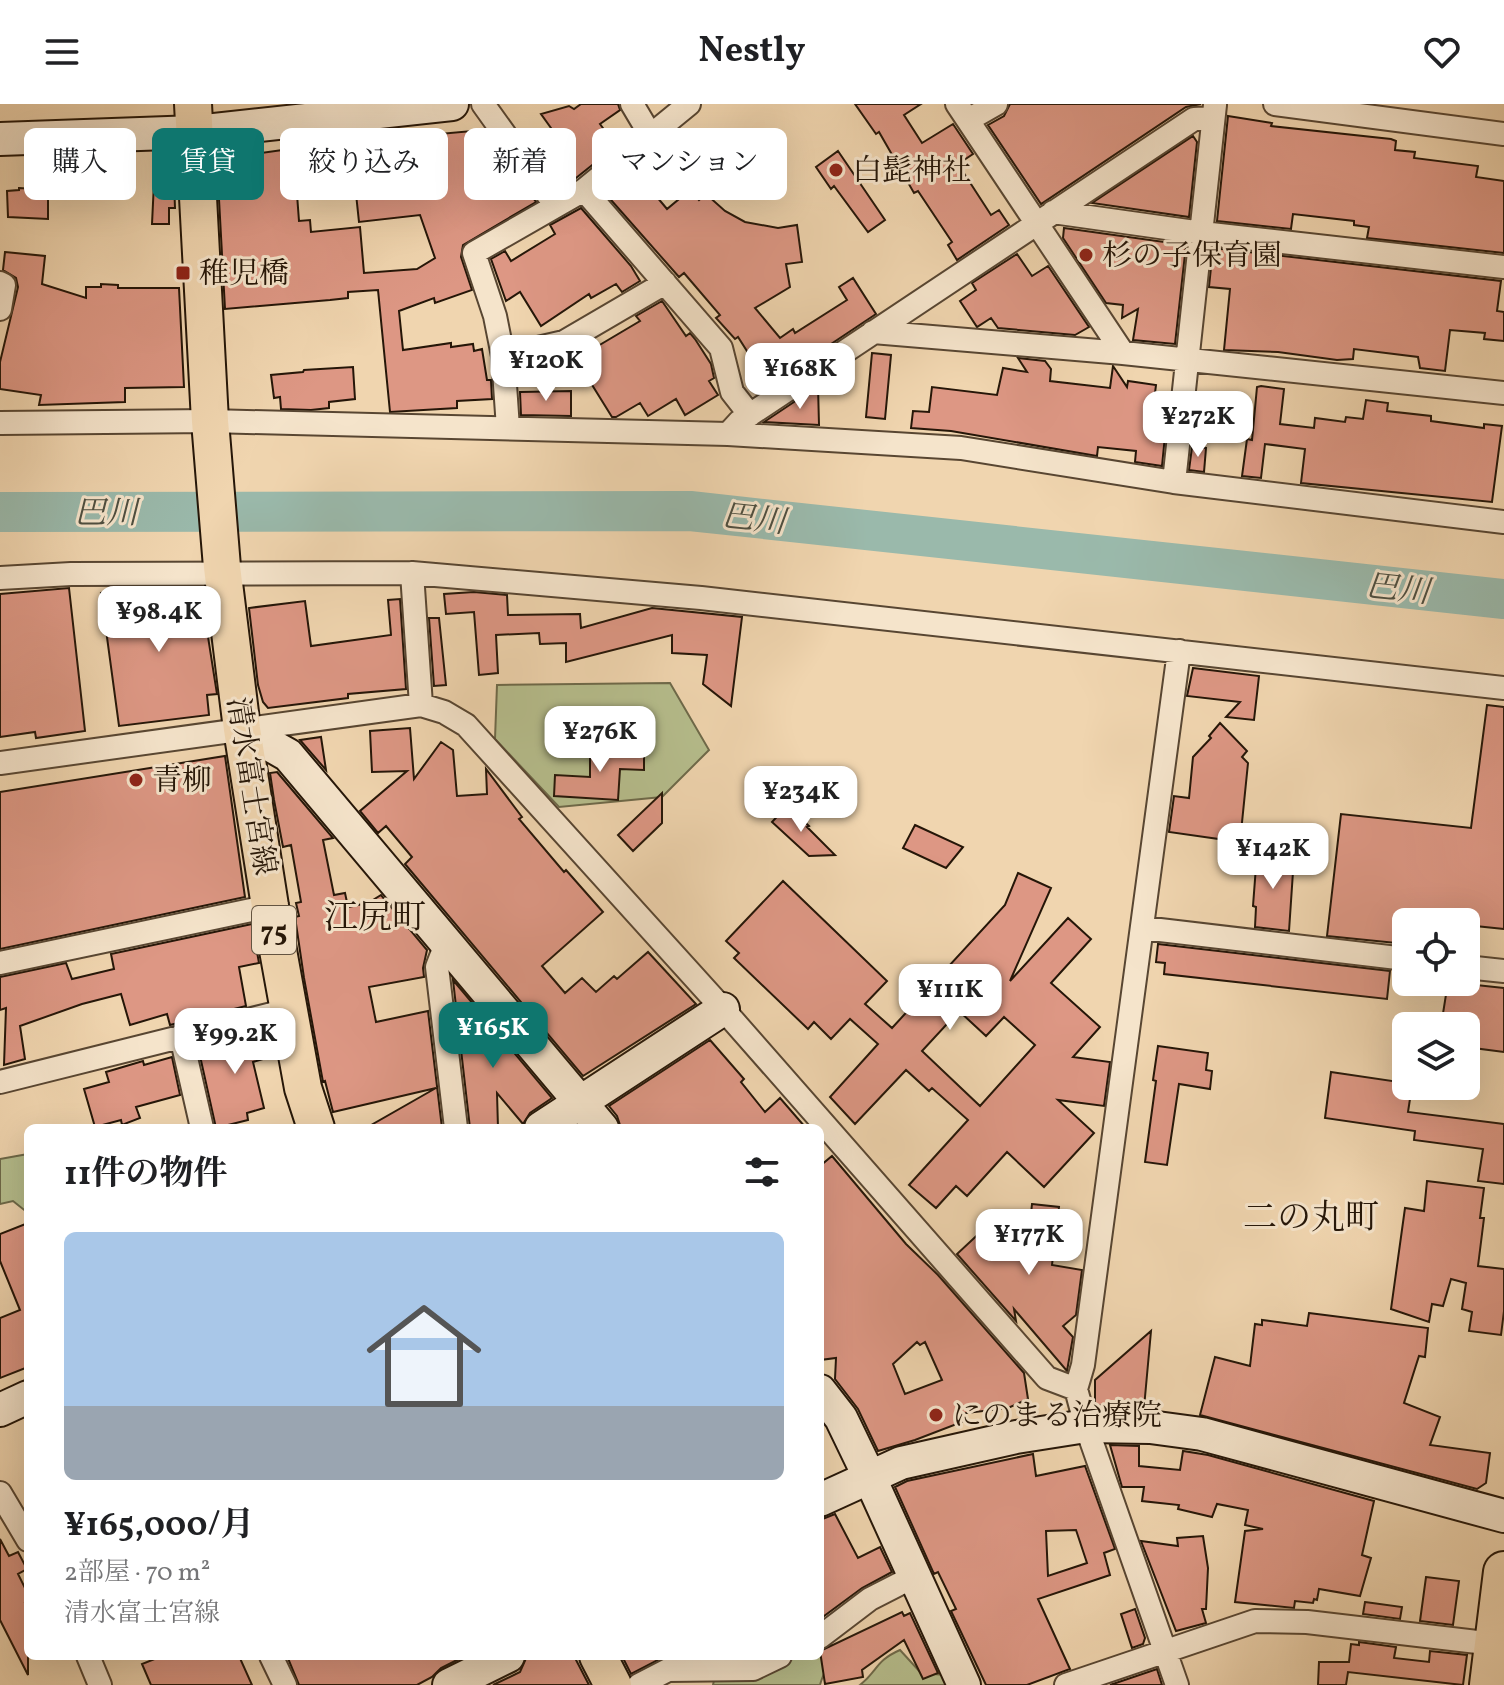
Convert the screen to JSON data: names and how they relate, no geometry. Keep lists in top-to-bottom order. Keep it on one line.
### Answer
{"streets":{"main road":["清水富士宮線","75"]},"districts":["江尻町","二の丸町"],"water":["巴川"],"places":{"other":["白髭神社","杉の子保育園","青柳","にのまる治療院"],"transit":["稚児橋"]},"page":{"header":"Nestly","chip":["購入","賃貸","絞り込み","新着","マンション"],"price":["¥120K","¥168K","¥272K","¥98.4K","¥276K","¥234K","¥142K","¥111K","¥165K","¥99.2K","¥177K"],"heading":"11件の物件","list":[{"name":"¥165,000/月","note":"2部屋 · 70 m² · 清水富士宮線"}]}}
